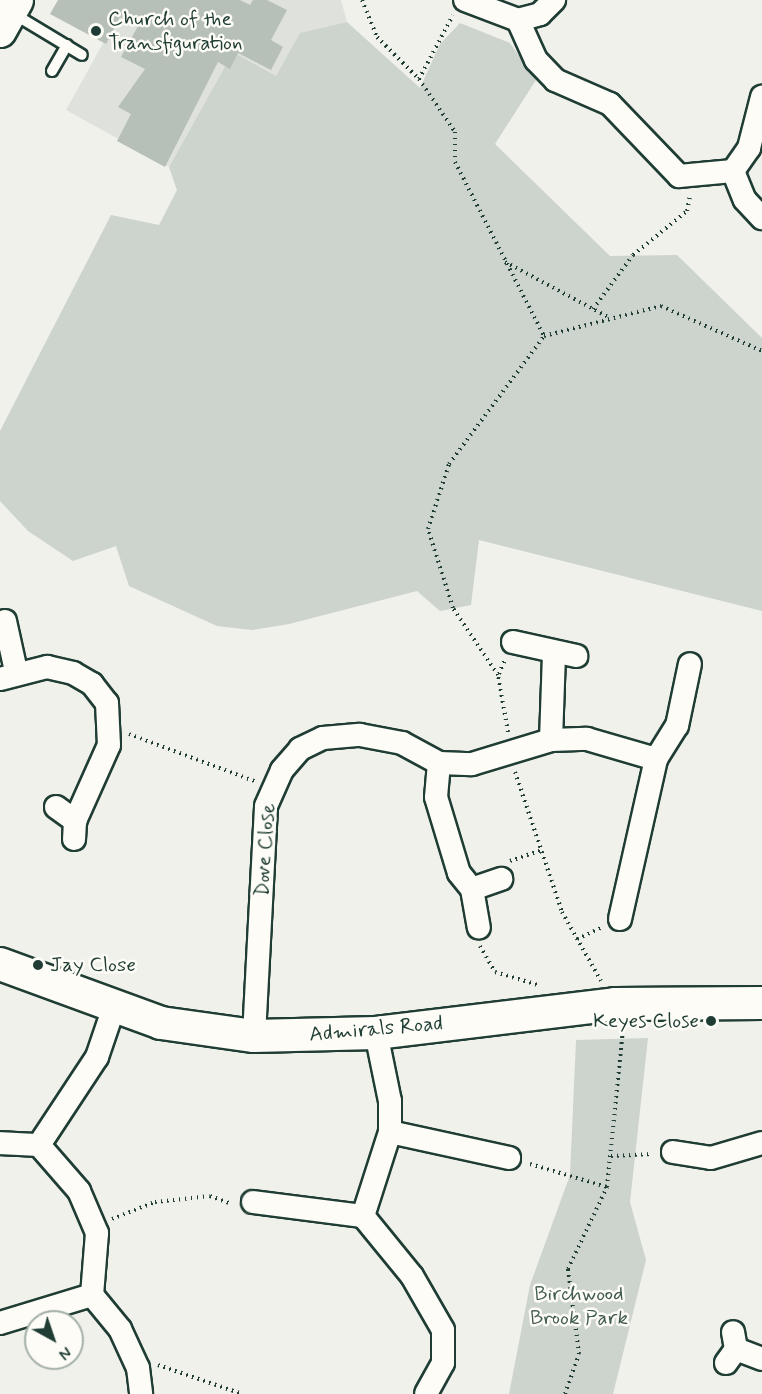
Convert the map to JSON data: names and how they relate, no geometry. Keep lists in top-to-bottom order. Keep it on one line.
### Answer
{"streets":{"street":["Dove Close","Admirals Road"]},"crossings":[["Dove Close","Admirals Road"]],"parks":["Birchwood Brook Park"],"places":["Church of the Transfiguration","Jay Close","Keyes Close"],"north":"bottom right"}
